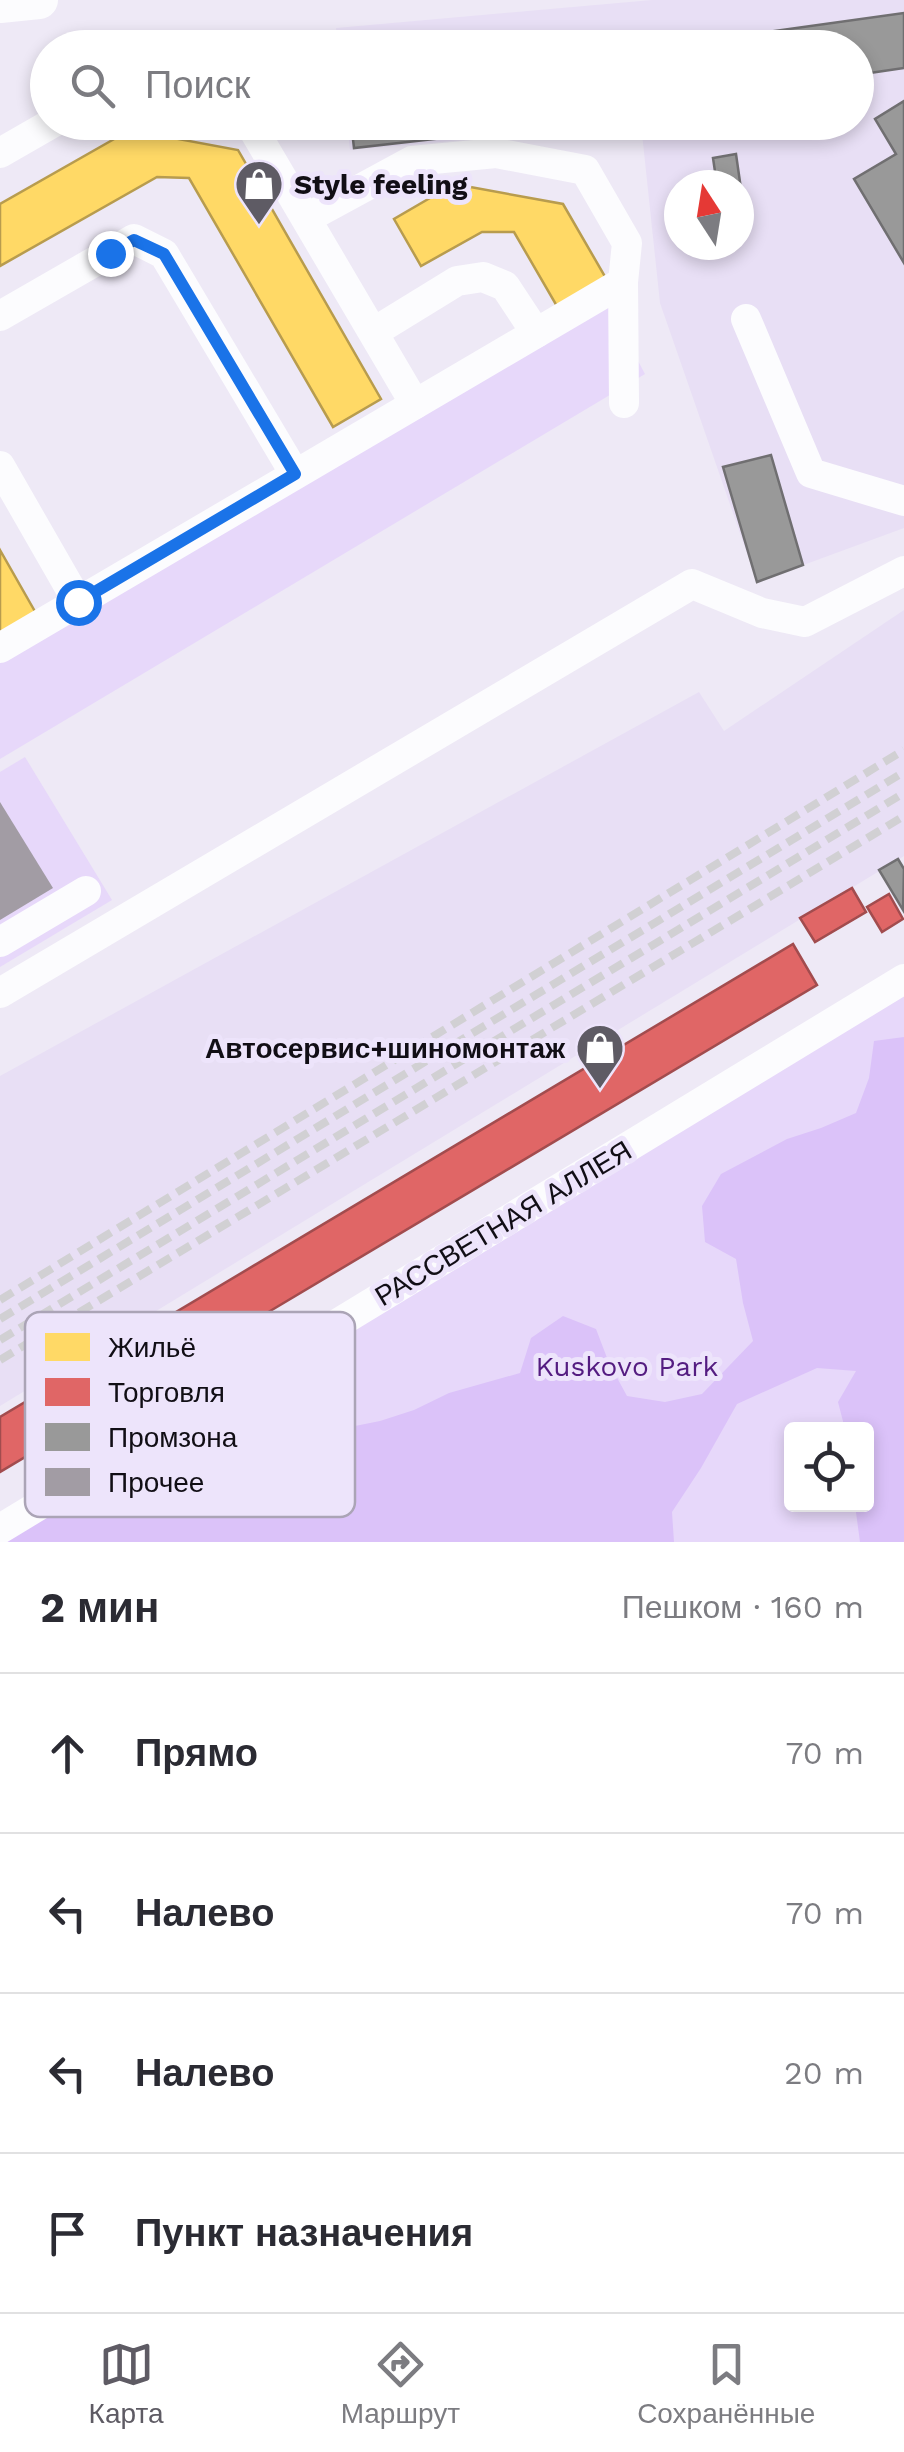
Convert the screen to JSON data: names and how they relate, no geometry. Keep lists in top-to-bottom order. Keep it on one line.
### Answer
{"streets":{"street":["РАССВЕТНАЯ АЛЛЕЯ"]},"parks":["Kuskovo Park"],"places":{"shop":["Style feeling","Автосервис+шиномонтаж"]},"legend":["Жильё","Торговля","Промзона","Прочее"],"north":"top","page":{"search":"Поиск","heading":["2 мин","Пешком · 160 m"],"list":[["Прямо","70 m"],["Налево","70 m"],["Налево","20 m"],"Пункт назначения"],"nav":["Карта","Маршрут","Сохранённые"]}}
